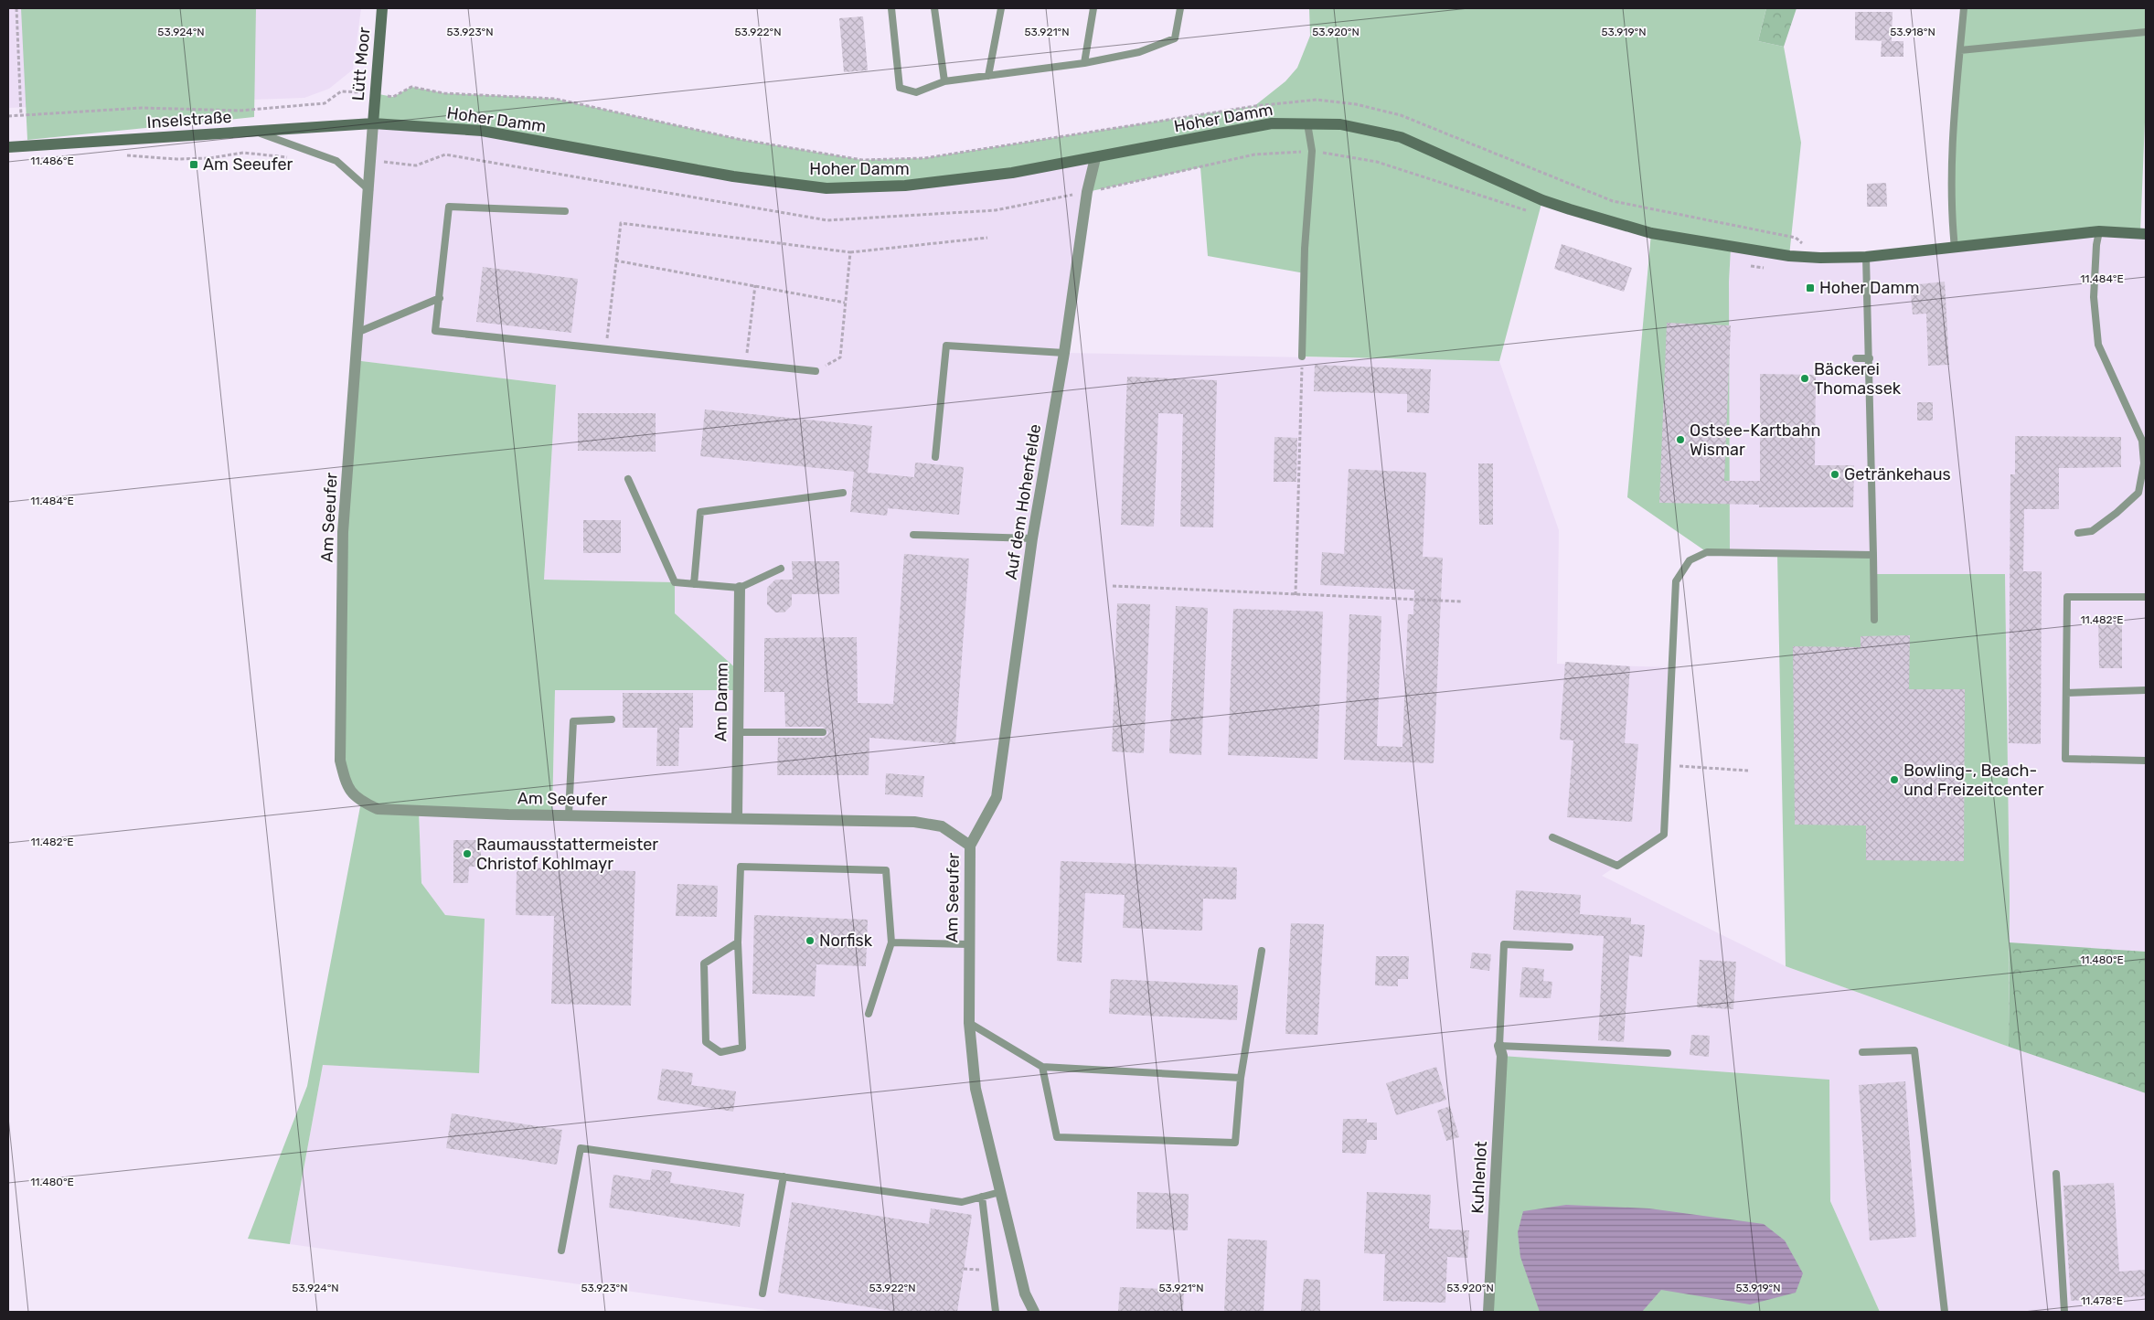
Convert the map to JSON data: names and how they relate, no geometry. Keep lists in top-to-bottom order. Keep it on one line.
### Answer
{"streets":{"main road":["Lütt Moor","Hoher Damm","Inselstraße"],"street":["Auf dem Hohenfelde","Am Seeufer","Am Damm","Kuhlenlot"]},"crossings":[["Lütt Moor","Hoher Damm"],["Lütt Moor","Inselstraße"],["Lütt Moor","Am Seeufer"],["Hoher Damm","Inselstraße"],["Hoher Damm","Auf dem Hohenfelde"],["Hoher Damm","Am Seeufer"],["Inselstraße","Am Seeufer"],["Auf dem Hohenfelde","Am Seeufer"],["Am Seeufer","Am Damm"]],"places":{"transit":["Am Seeufer","Hoher Damm"],"other":["Bäckerei Thomassek","Ostsee-Kartbahn Wismar","Getränkehaus","Bowling-, Beach- und Freizeitcenter","Raumausstattermeister Christof Kohlmayr","Norfisk"]},"coordinates":["53.924°N","53.923°N","53.922°N","53.921°N","53.920°N","53.919°N","53.918°N","11.486°E","11.484°E","11.482°E","11.480°E","11.478°E"]}
